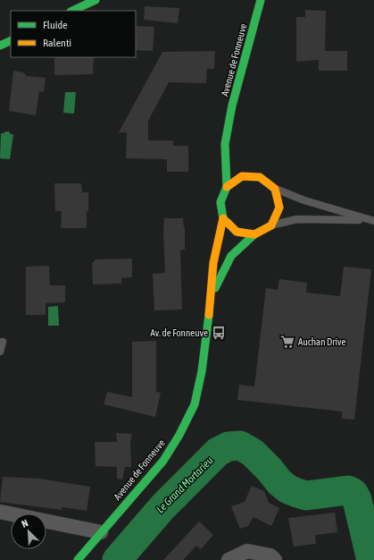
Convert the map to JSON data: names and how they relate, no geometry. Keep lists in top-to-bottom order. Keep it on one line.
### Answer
{"streets":{"street":["Avenue de Fonneuve"]},"water":["Le Grand Mortarieu"],"places":{"bus stop":["Av. de Fonneuve"],"supermarket":["Auchan Drive"]},"legend":["Fluide","Ralenti"],"north":"top left"}
